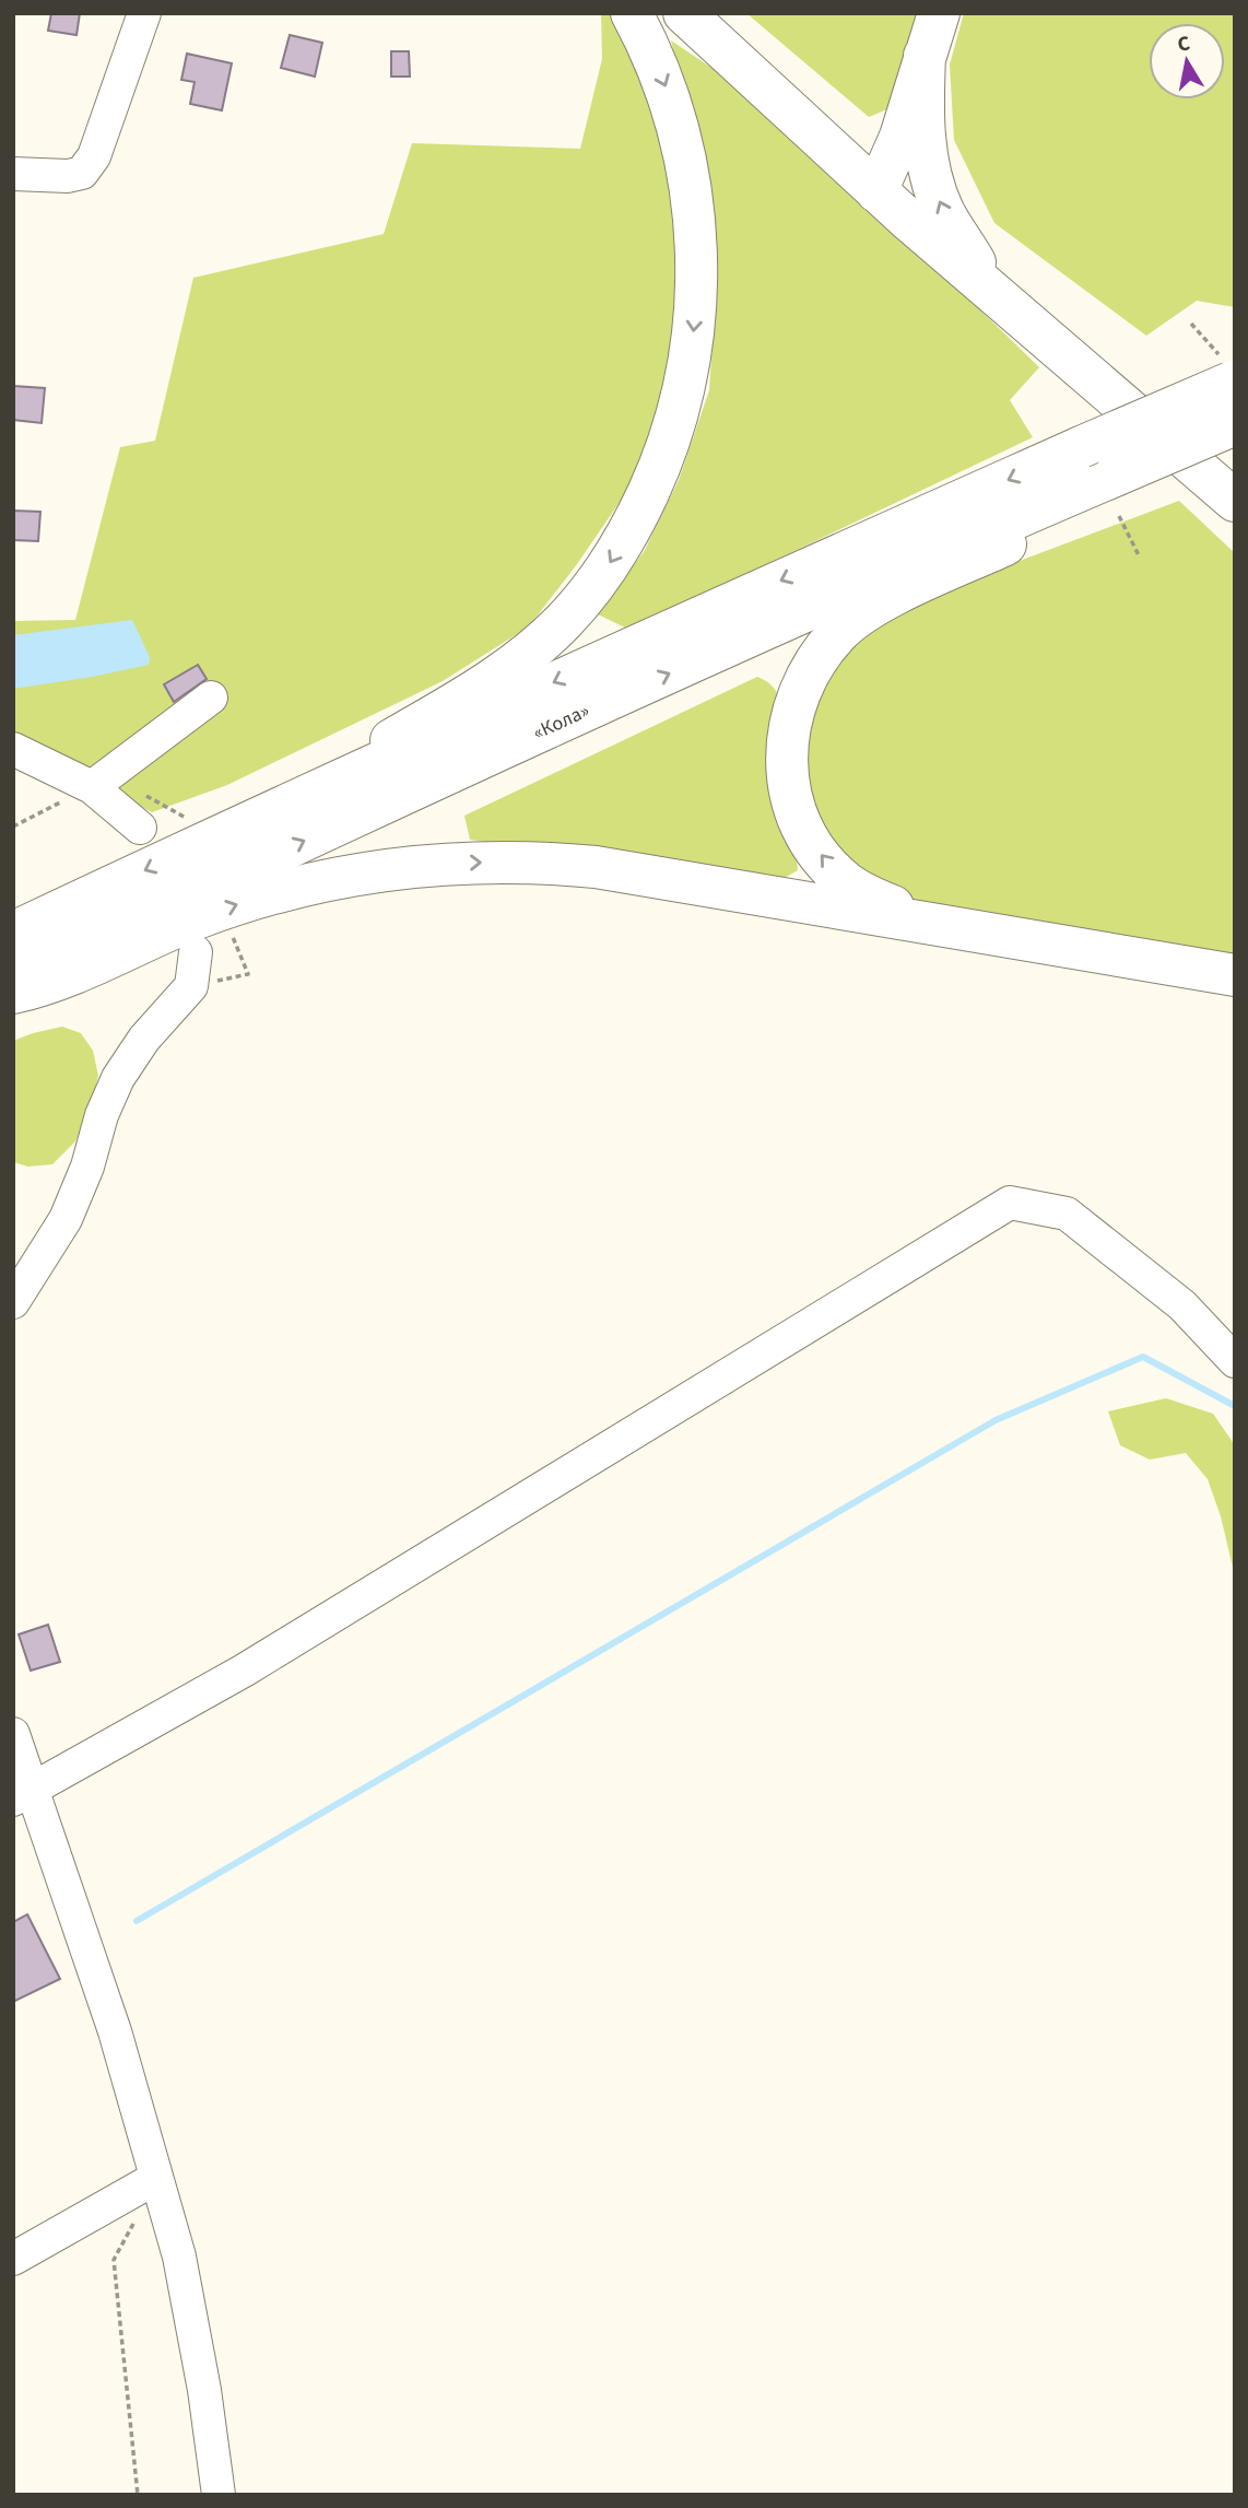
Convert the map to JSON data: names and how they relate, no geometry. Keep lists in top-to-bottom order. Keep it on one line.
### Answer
{"streets":{"main road":["«Кола»"]},"north":"top"}
